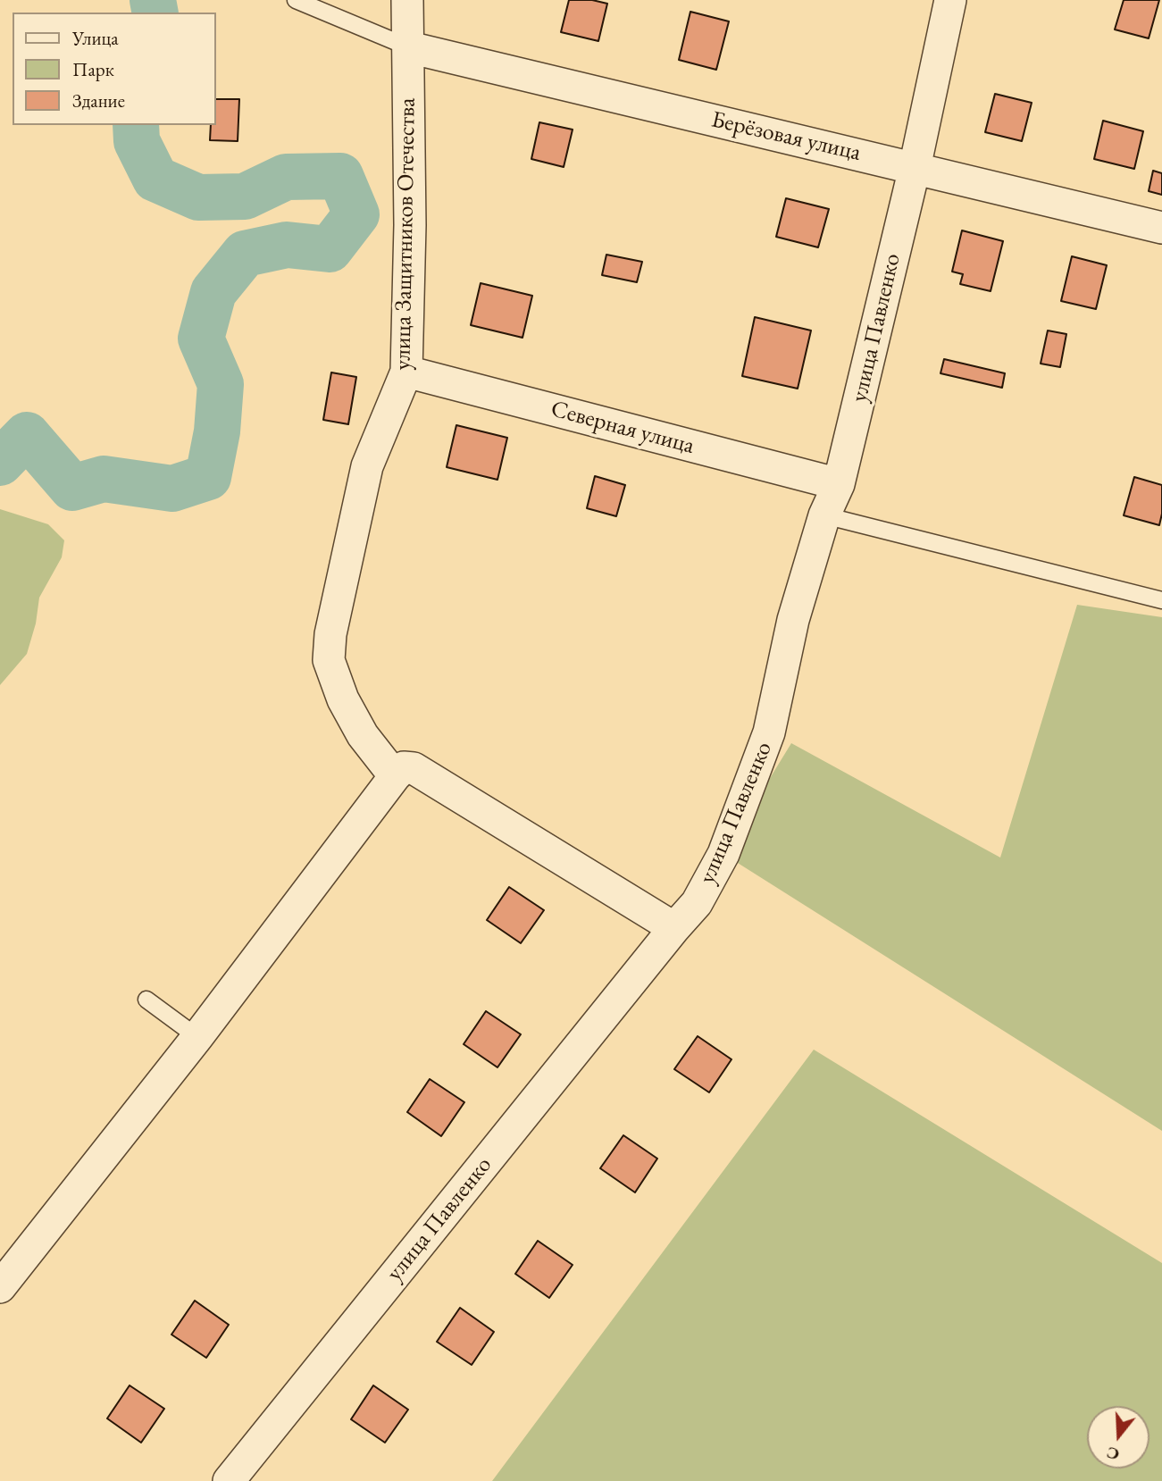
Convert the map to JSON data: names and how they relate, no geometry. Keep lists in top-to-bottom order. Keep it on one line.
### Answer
{"streets":{"street":["Берёзовая улица","улица Защитников Отечества","улица Павленко","Северная улица"]},"crossings":[["Берёзовая улица","улица Защитников Отечества"],["Берёзовая улица","улица Павленко"],["улица Защитников Отечества","Северная улица"],["улица Павленко","Северная улица"]],"legend":["Улица","Парк","Здание"],"north":"bottom"}
